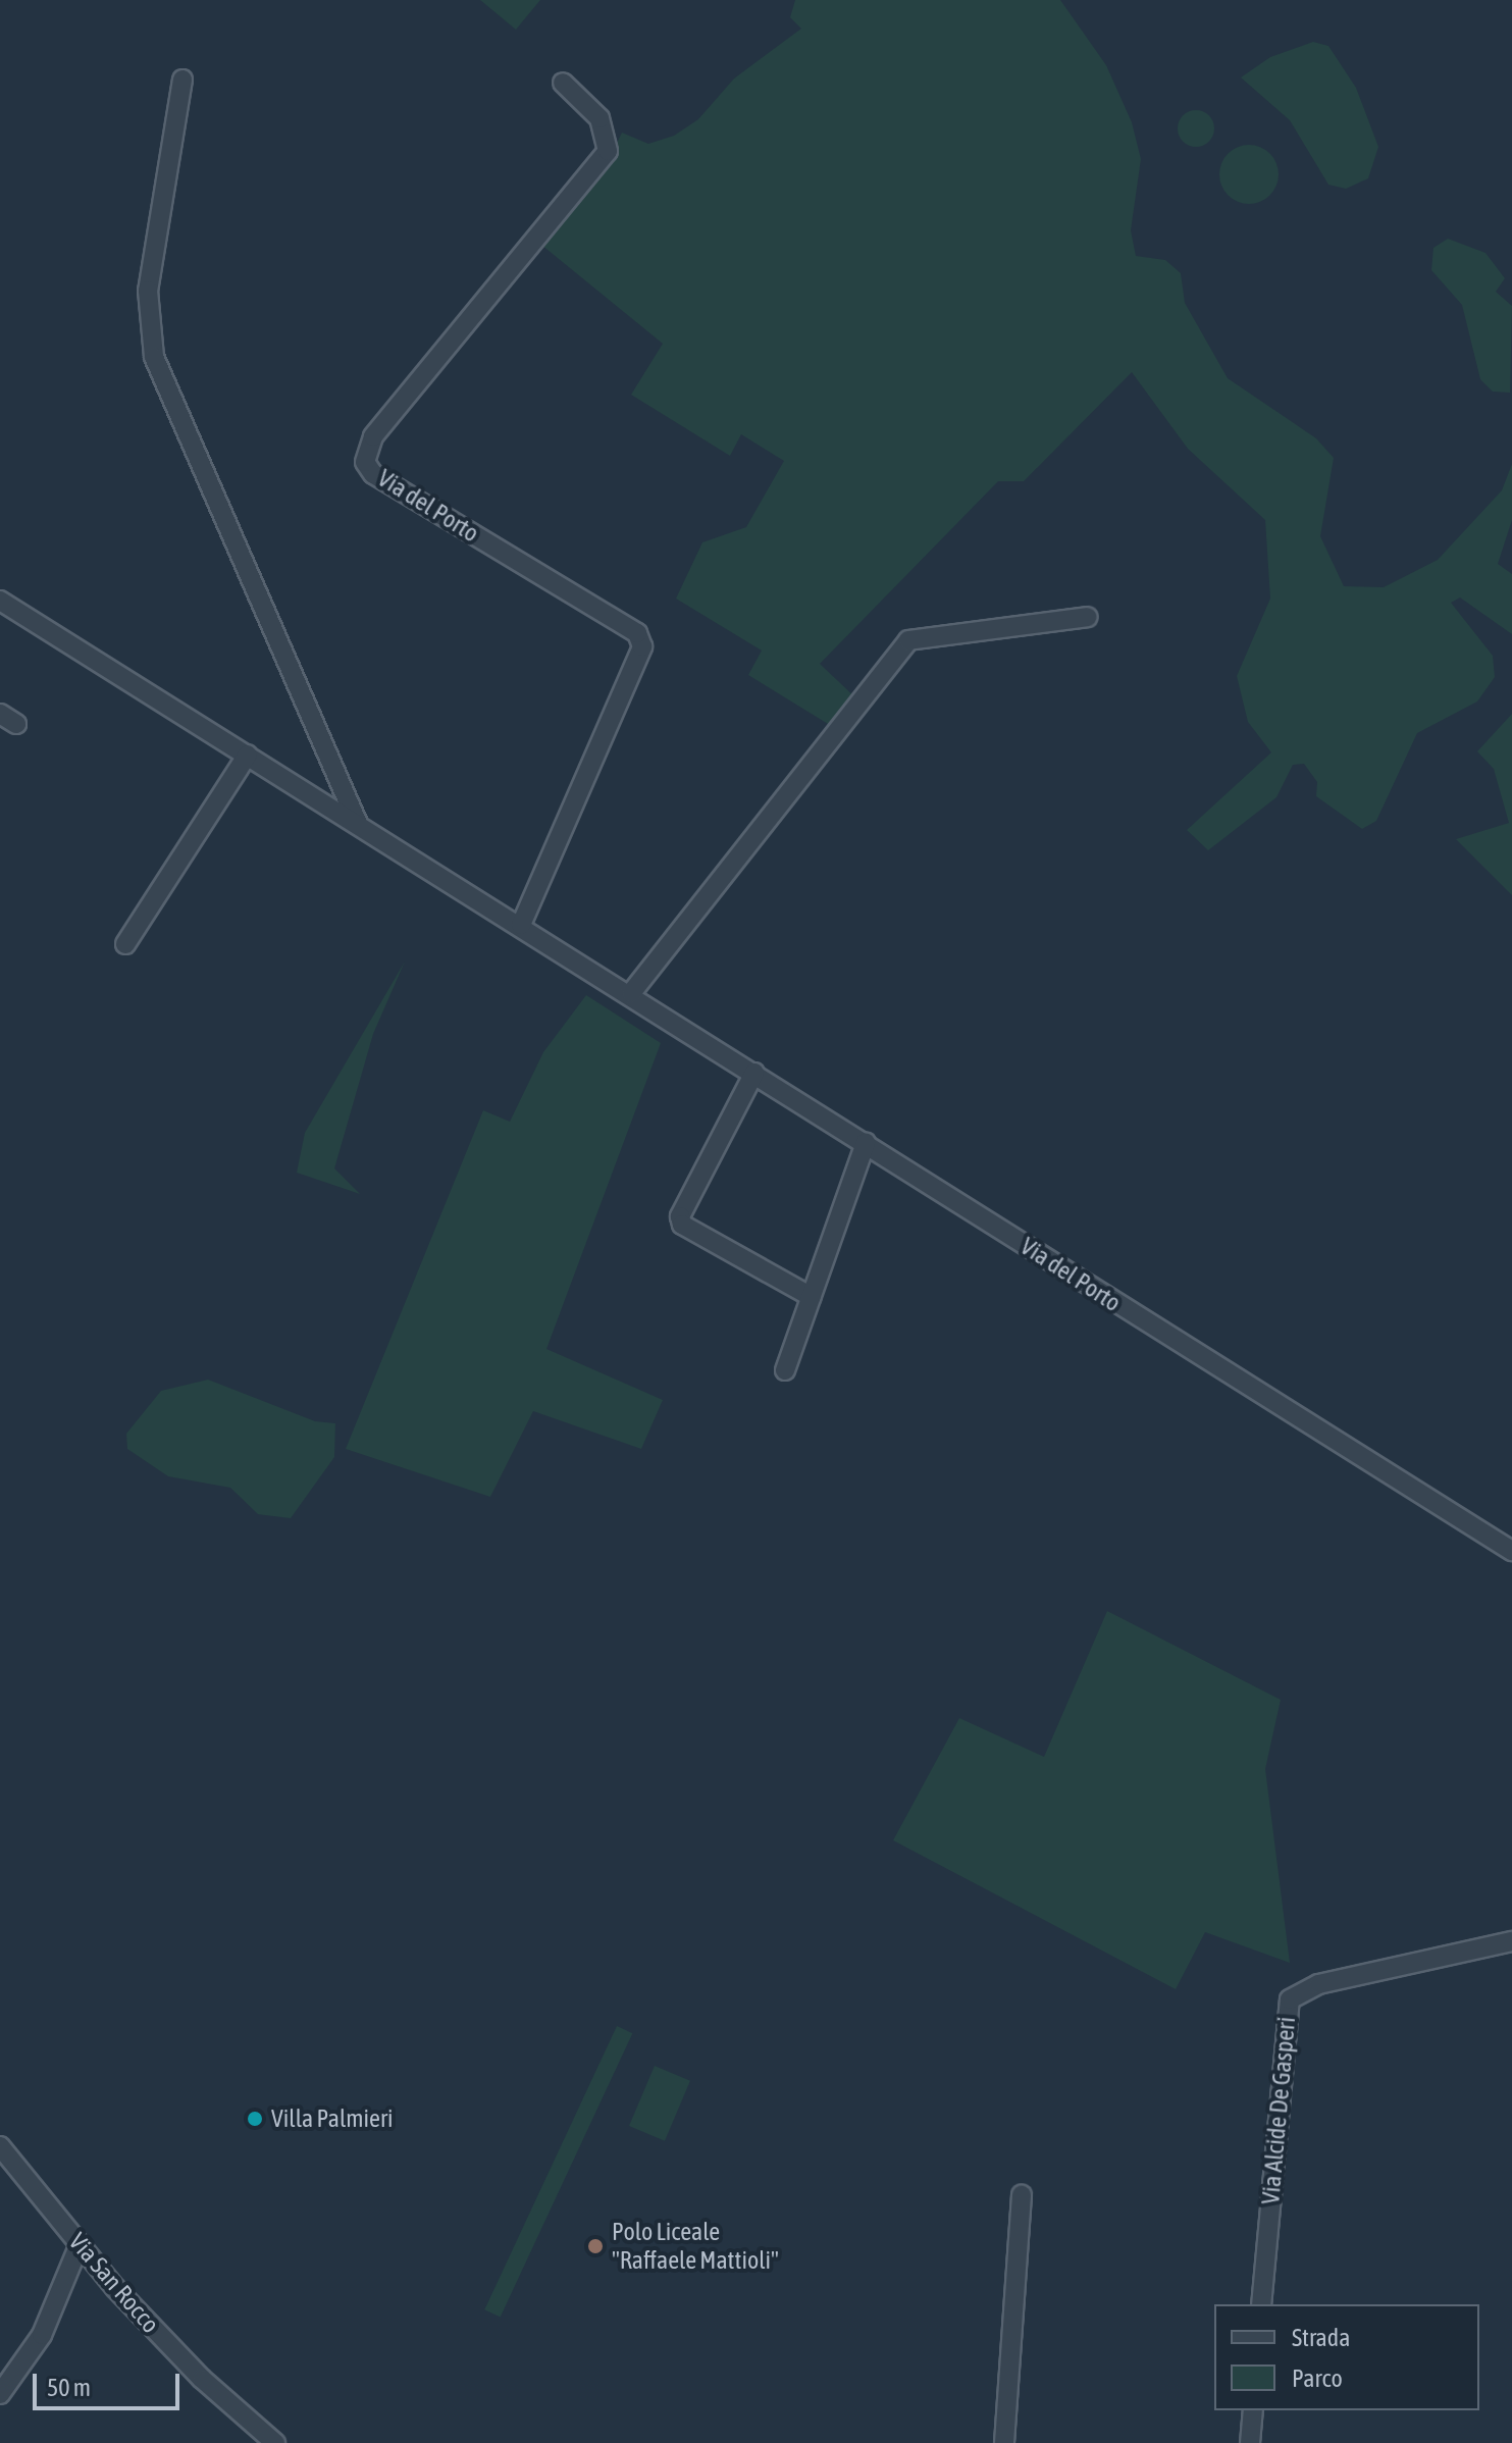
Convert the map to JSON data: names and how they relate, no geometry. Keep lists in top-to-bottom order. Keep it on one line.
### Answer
{"streets":{"street":["Via del Porto","Via Alcide De Gasperi","Via San Rocco"]},"places":["Villa Palmieri","Polo Liceale \"Raffaele Mattioli\""],"legend":["Strada","Parco"],"scale_bar":"50 m"}
